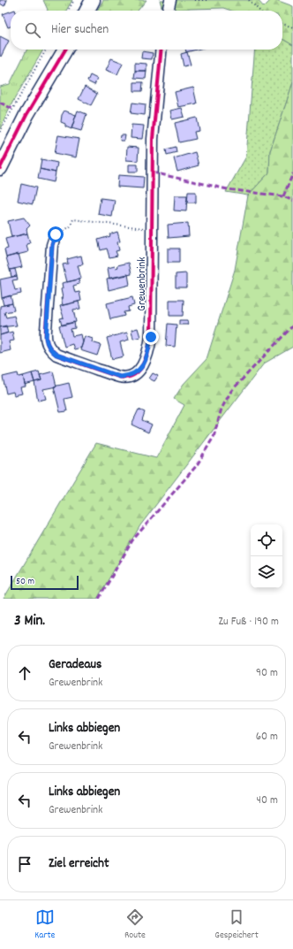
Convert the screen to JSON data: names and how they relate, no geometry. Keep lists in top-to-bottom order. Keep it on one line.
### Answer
{"streets":{"street":["Grewenbrink"]},"scale_bar":"50 m","page":{"search":"Hier suchen","scale":"50 m","heading":["3 Min.","Zu Fuß · 190 m"],"list":[["Geradeaus","Grewenbrink","90 m"],["Links abbiegen","Grewenbrink","60 m"],["Links abbiegen","Grewenbrink","40 m"],"Ziel erreicht"],"nav":["Karte","Route","Gespeichert"]}}
